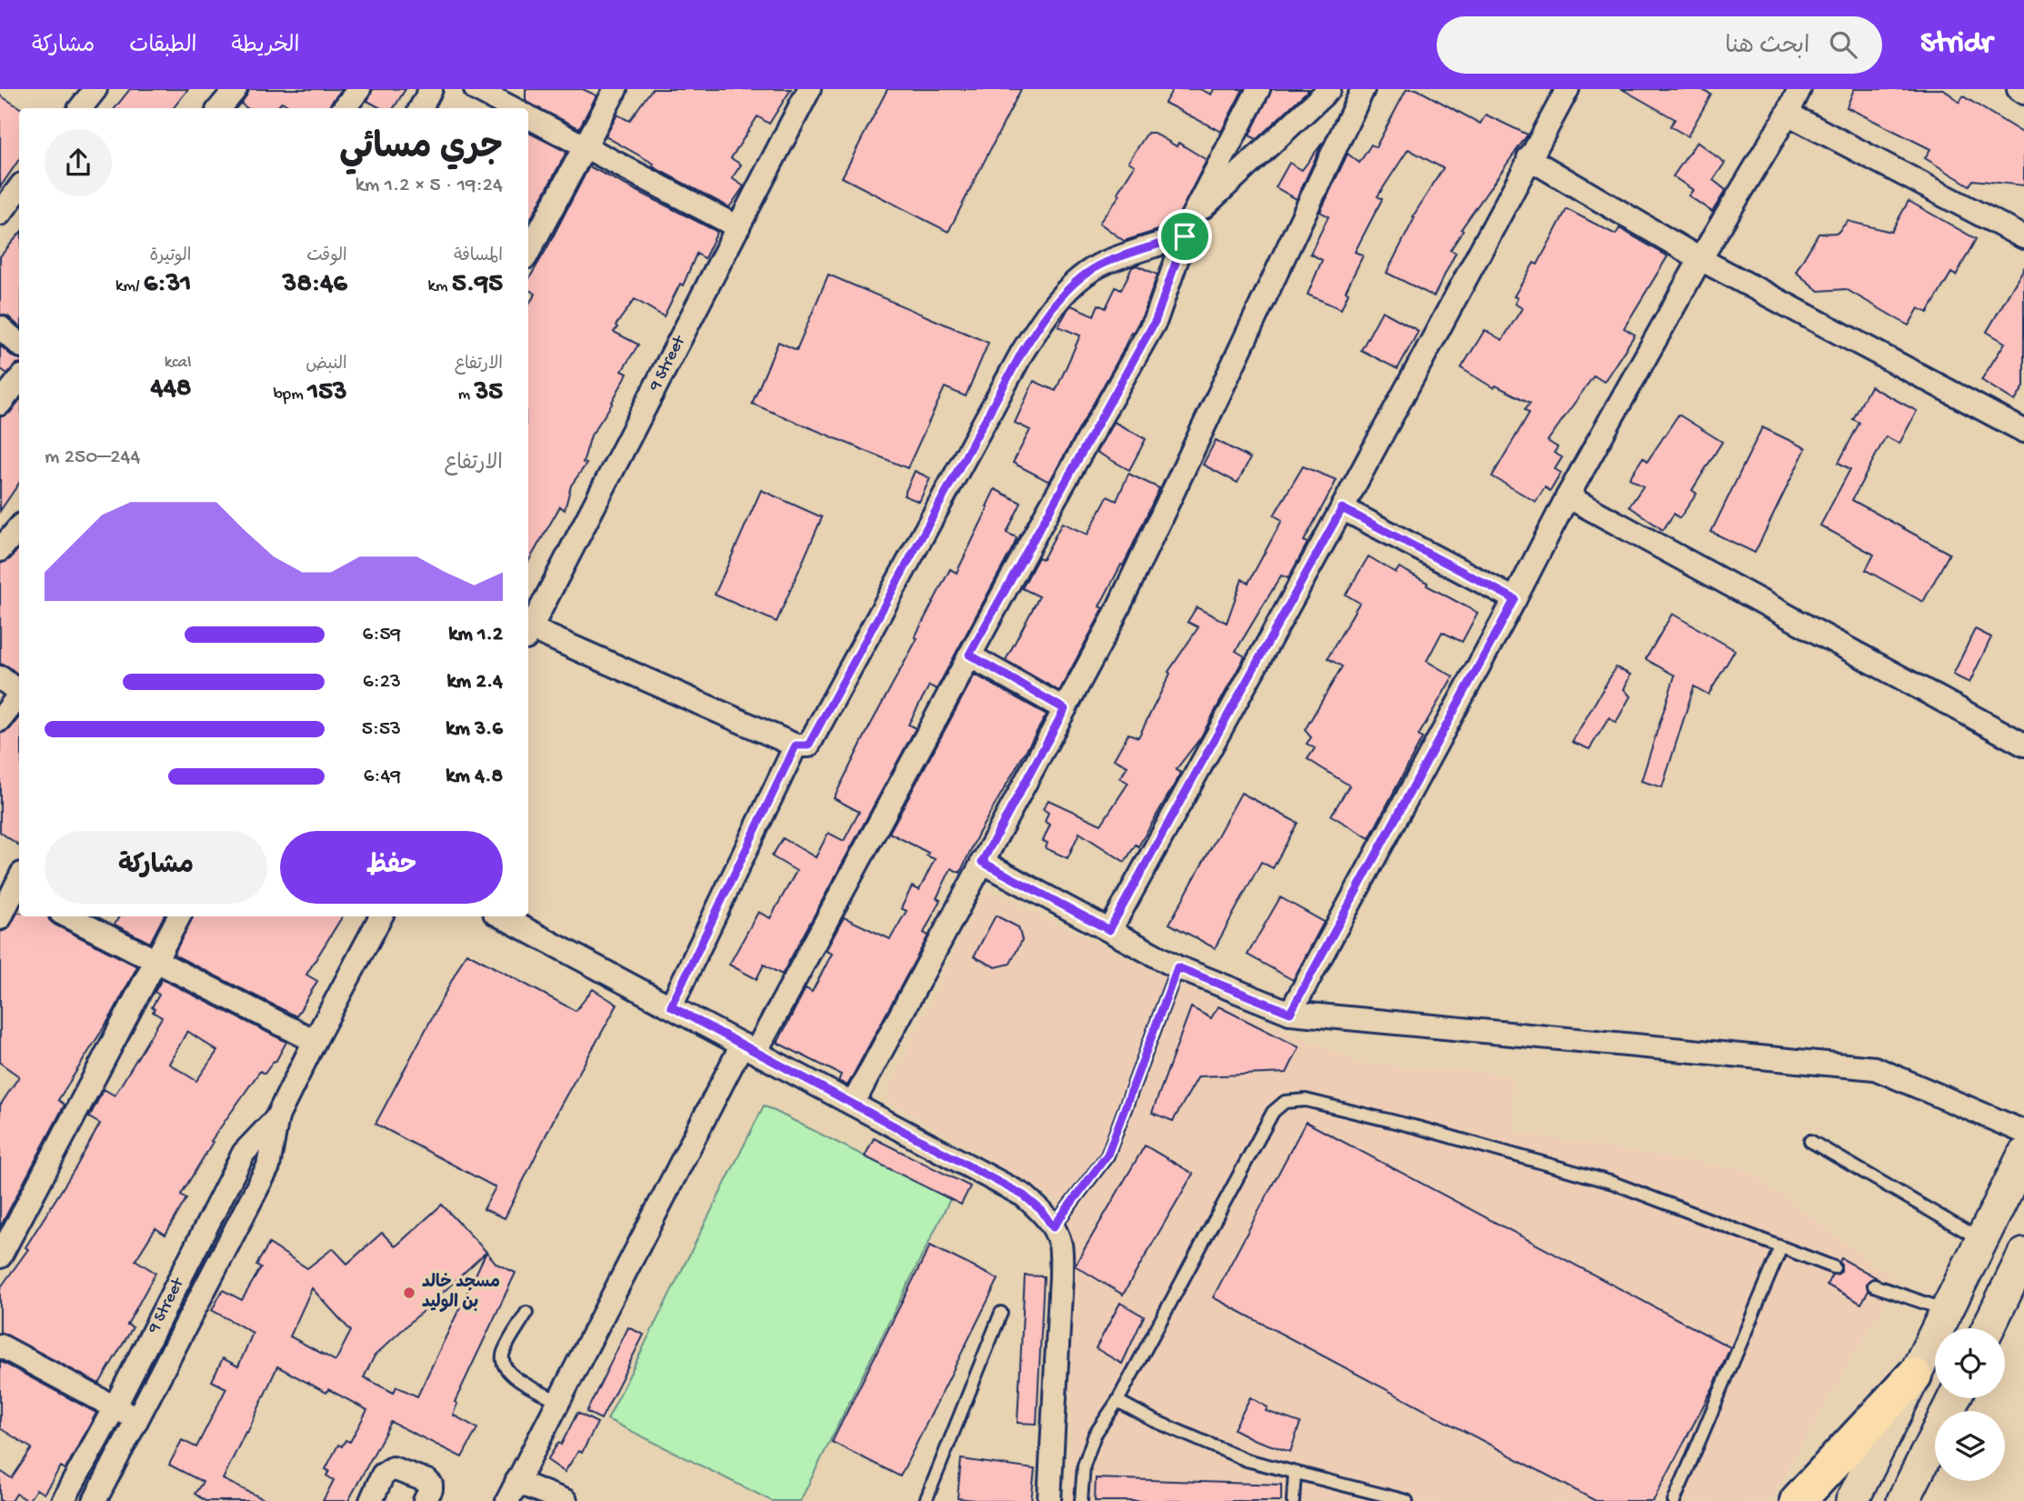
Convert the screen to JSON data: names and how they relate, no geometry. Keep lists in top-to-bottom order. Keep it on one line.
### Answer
{"streets":{"street":["9 Street"]},"places":["مسجد خالد بن الوليد"],"page":{"header":"Stridr","search":"ابحث هنا","nav":["الخريطة","الطبقات","مشاركة"],"heading":["جري مسائي","19:24 · 5 × 1.2 km"],"stats":[["المسافة","5.95 km"],["الوقت","38:46"],["الوتيرة","6:31 /km"],["الارتفاع","35 m"],["النبض","153 bpm"],["kcal","448"]],"chart":["الارتفاع","244–250 m"],"list":[{"name":"1.2 km","note":"6:59"},{"name":"2.4 km","note":"6:23"},{"name":"3.6 km","note":"5:53"},{"name":"4.8 km","note":"6:49"}],"buttons":["حفظ","مشاركة"]}}
